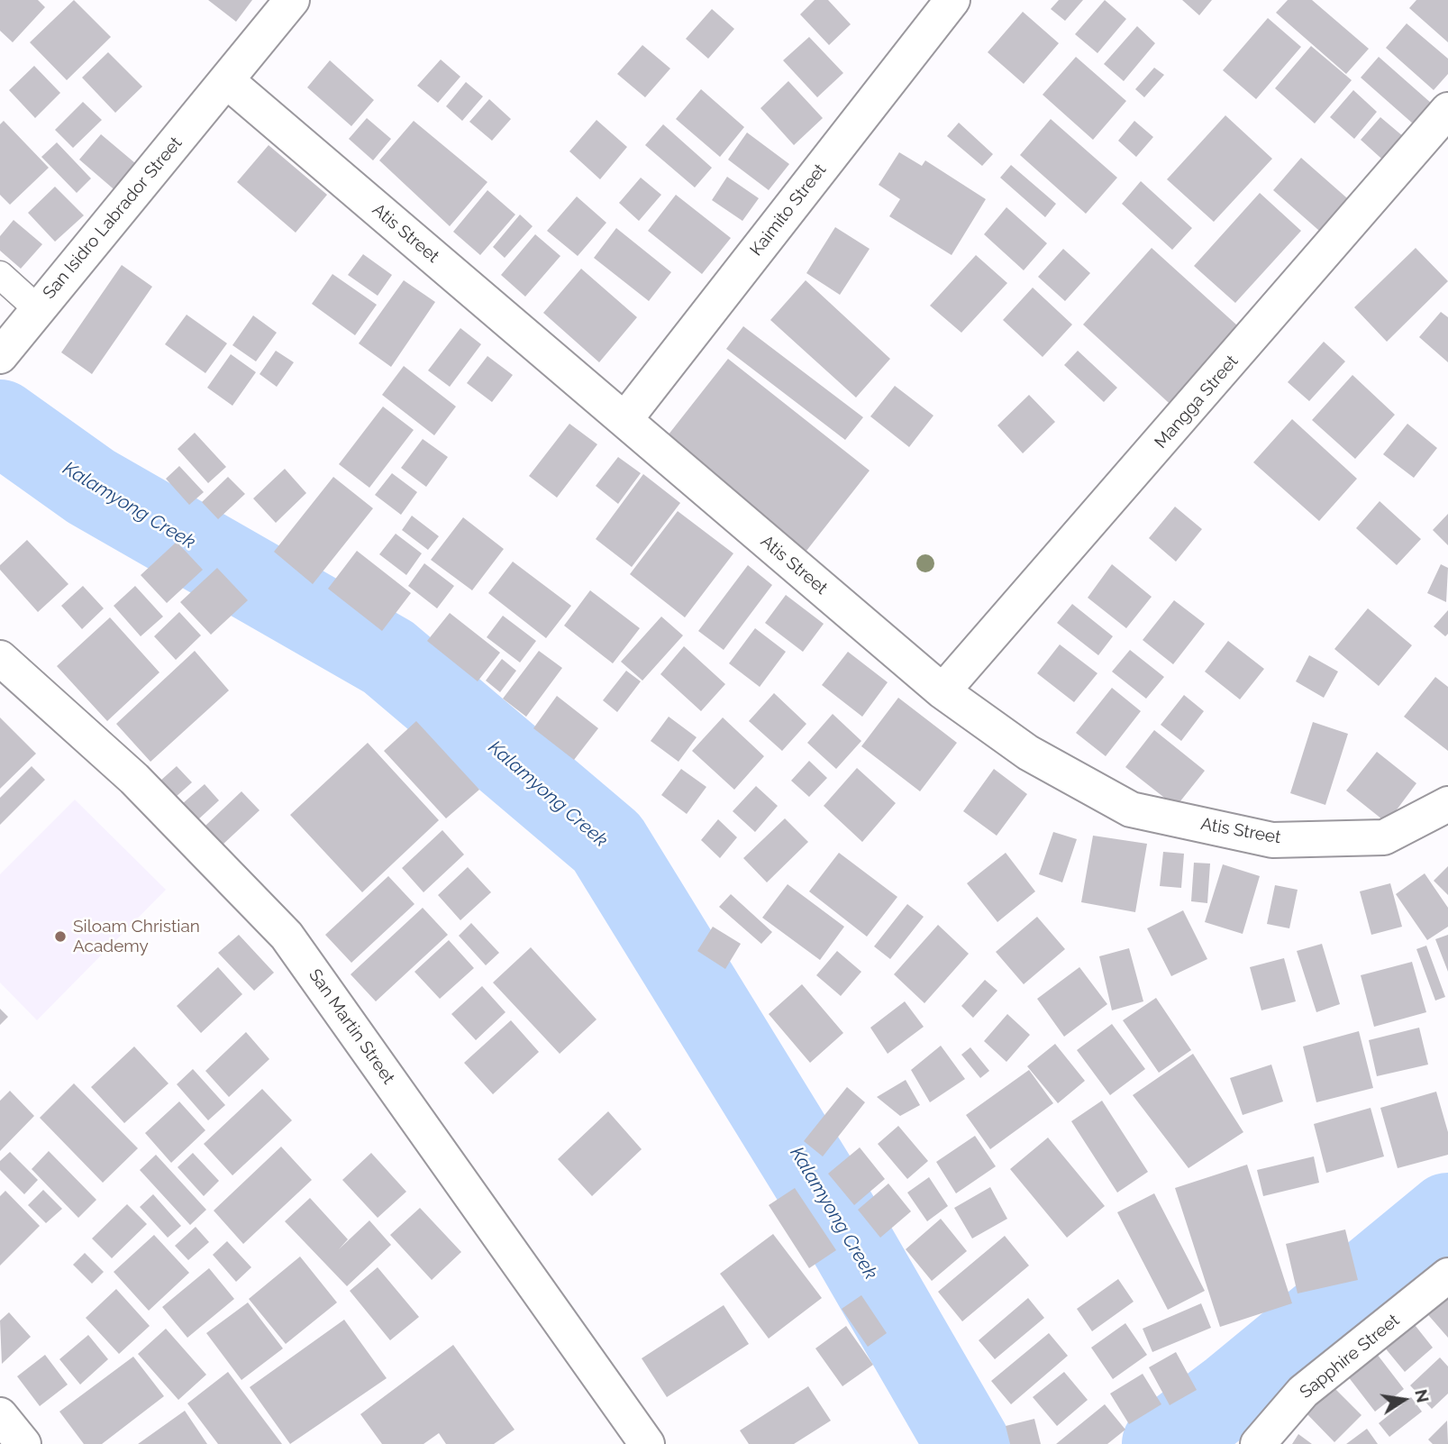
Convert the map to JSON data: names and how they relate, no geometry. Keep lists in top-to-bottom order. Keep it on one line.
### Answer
{"streets":{"street":["Kaimito Street","San Isidro Labrador Street","Atis Street","Mangga Street","San Martin Street","Sapphire Street"]},"crossings":[["Kaimito Street","Atis Street"],["San Isidro Labrador Street","Atis Street"],["Atis Street","Mangga Street"]],"water":["Kalamyong Creek"],"places":["Siloam Christian Academy"],"north":"right"}
